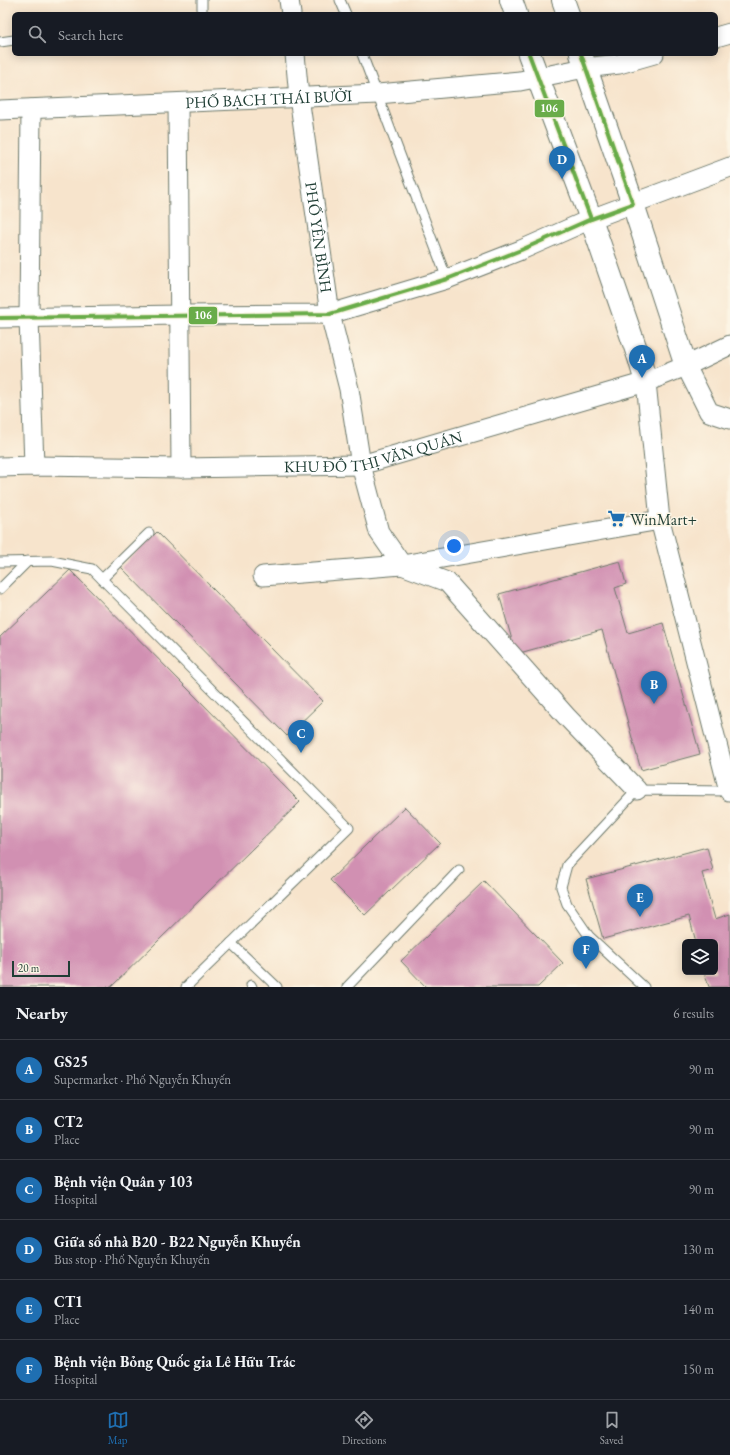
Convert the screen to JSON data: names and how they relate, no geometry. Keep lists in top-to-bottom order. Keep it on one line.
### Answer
{"streets":{"street":["PHỐ BẠCH THÁI BƯỞI","PHỐ YÊN BÌNH","KHU ĐÔ THỊ VĂN QUÁN"]},"crossings":[["PHỐ BẠCH THÁI BƯỞI","PHỐ YÊN BÌNH"],["PHỐ YÊN BÌNH","KHU ĐÔ THỊ VĂN QUÁN"]],"places":{"supermarket":["WinMart+"]},"lines":["transit line 106"],"scale_bar":"20 m","page":{"search":"Search here","pins":["D","A","B","C","E","F"],"scale":"20 m","heading":["Nearby","6 results"],"list":[{"mark":"A","name":"GS25","note":"Supermarket · Phố Nguyễn Khuyến","value":"90 m"},{"mark":"B","name":"CT2","note":"Place","value":"90 m"},{"mark":"C","name":"Bệnh viện Quân y 103","note":"Hospital","value":"90 m"},{"mark":"D","name":"Giữa số nhà B20 - B22 Nguyễn Khuyến","note":"Bus stop · Phố Nguyễn Khuyến","value":"130 m"},{"mark":"E","name":"CT1","note":"Place","value":"140 m"},{"mark":"F","name":"Bệnh viện Bỏng Quốc gia Lê Hữu Trác","note":"Hospital","value":"150 m"}],"nav":["Map","Directions","Saved"]}}
